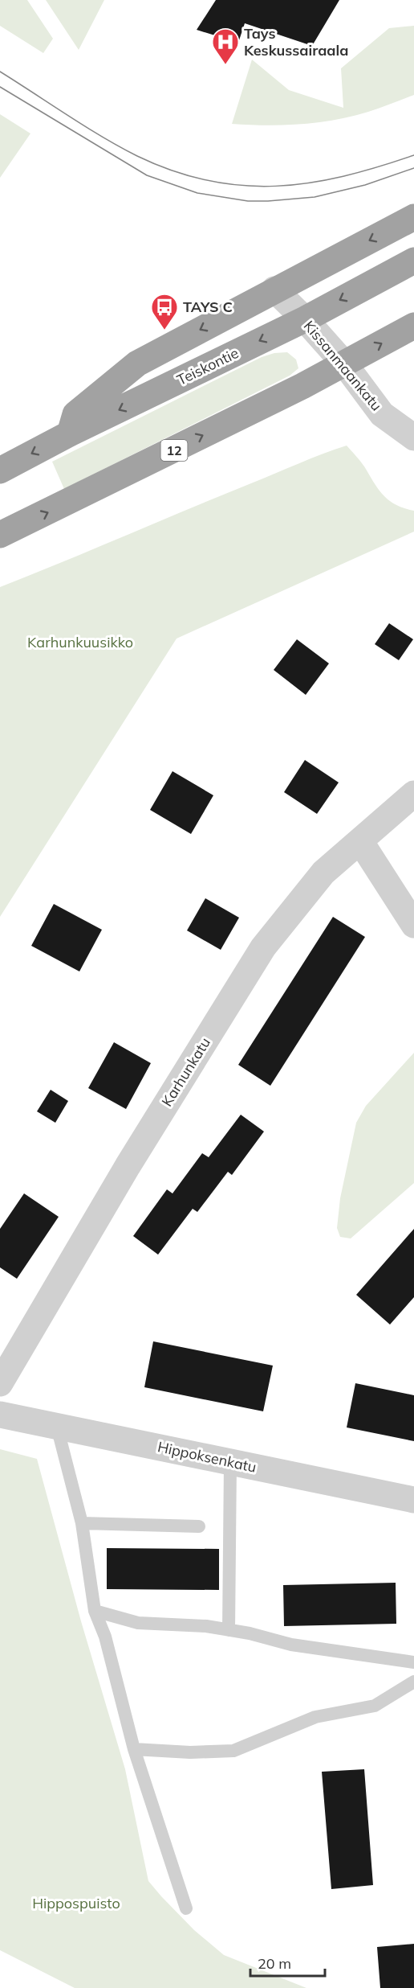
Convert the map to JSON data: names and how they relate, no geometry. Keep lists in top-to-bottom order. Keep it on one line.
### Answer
{"streets":{"highway":["Teiskontie","12"],"street":["Kissanmaankatu","Karhunkatu","Hippoksenkatu"]},"crossings":[["Kissanmaankatu","Teiskontie"],["Kissanmaankatu","12"]],"parks":["Karhunkuusikko","Hippospuisto"],"places":{"hospital":["Tays Keskussairaala"],"bus stop":["TAYS C"]},"scale_bar":"20 m"}
